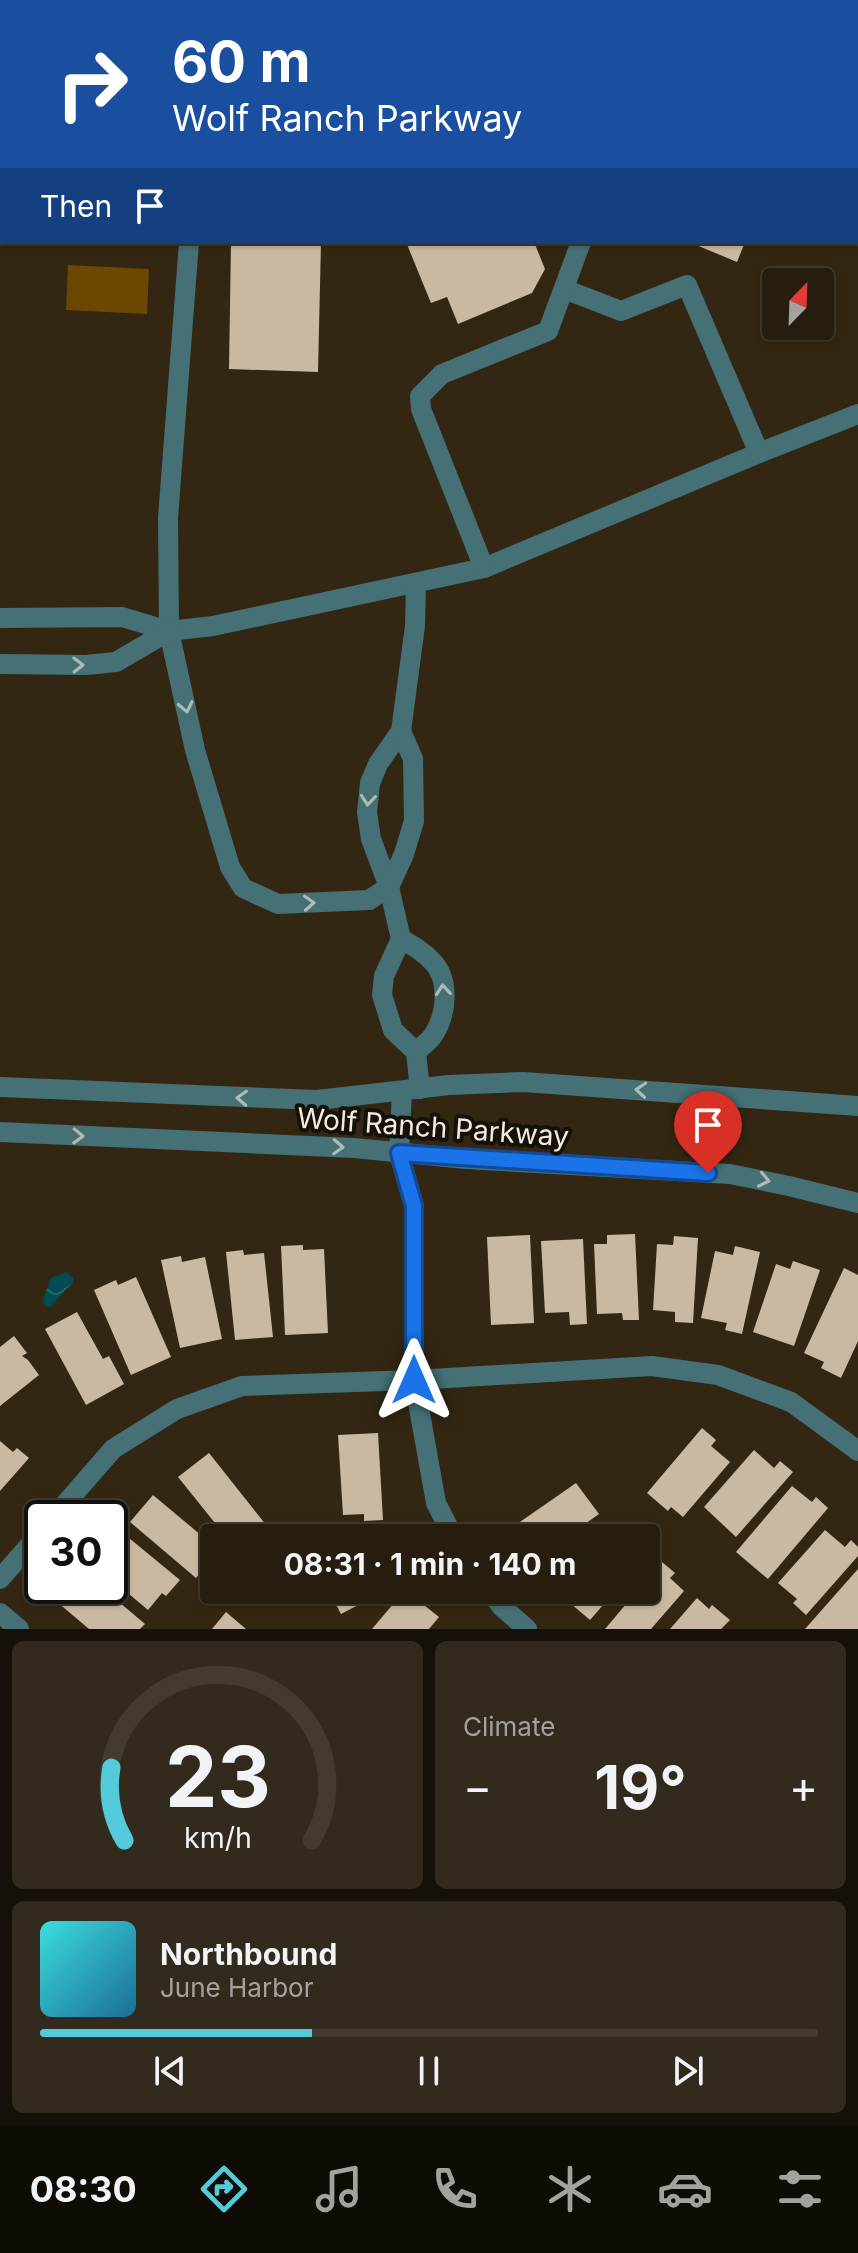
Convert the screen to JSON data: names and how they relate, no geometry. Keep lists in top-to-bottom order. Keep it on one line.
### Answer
{"streets":{"street":["Wolf Ranch Parkway"]},"north":"top right","page":{"turn":["60 m","Wolf Ranch Parkway"],"then":"Then","limit":"30","trip":"08:31 · 1 min · 140 m","tile":"Climate","heat":["−","19°","+"],"song":["Northbound","June Harbor"],"tabs":"08:30","gauge":["23","km/h"]}}
